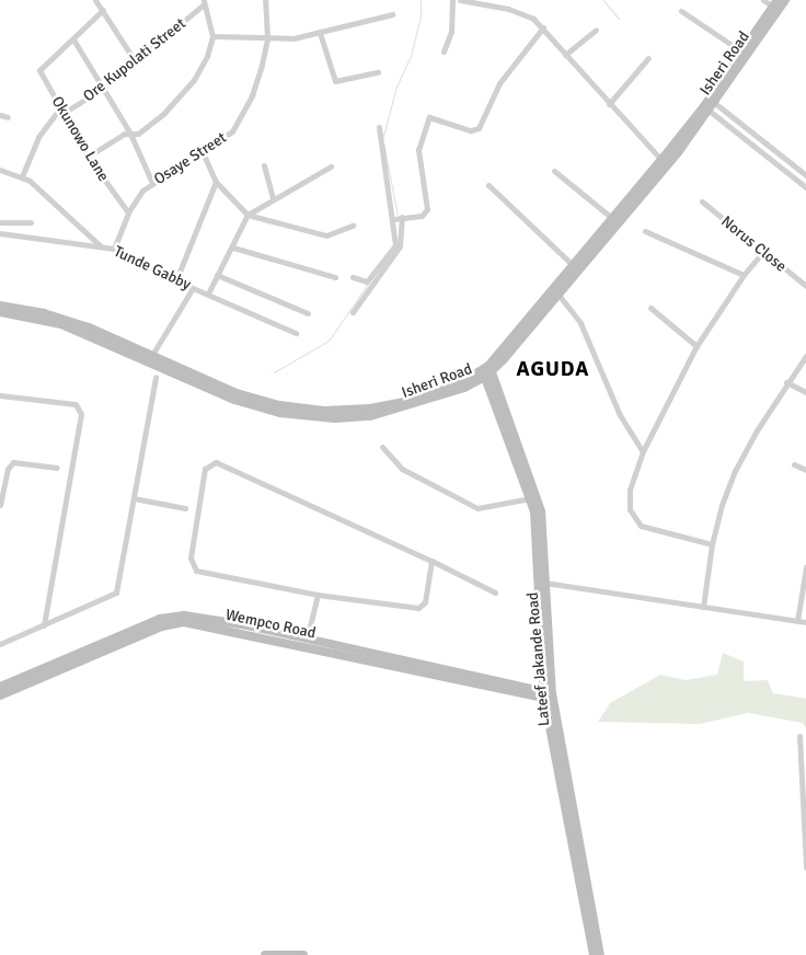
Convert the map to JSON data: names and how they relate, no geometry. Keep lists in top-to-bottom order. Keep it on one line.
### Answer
{"streets":{"main road":["Isheri Road","Wempco Road","Lateef Jakande Road"],"street":["Ore Kupolati Street","Okunowo Lane","Osaye Street","Norus Close","Tunde Gabby"]},"crossings":[["Ore Kupolati Street","Okunowo Lane"],["Isheri Road","Lateef Jakande Road"],["Okunowo Lane","Osaye Street"],["Osaye Street","Tunde Gabby"],["Wempco Road","Lateef Jakande Road"]],"districts":["AGUDA"]}
